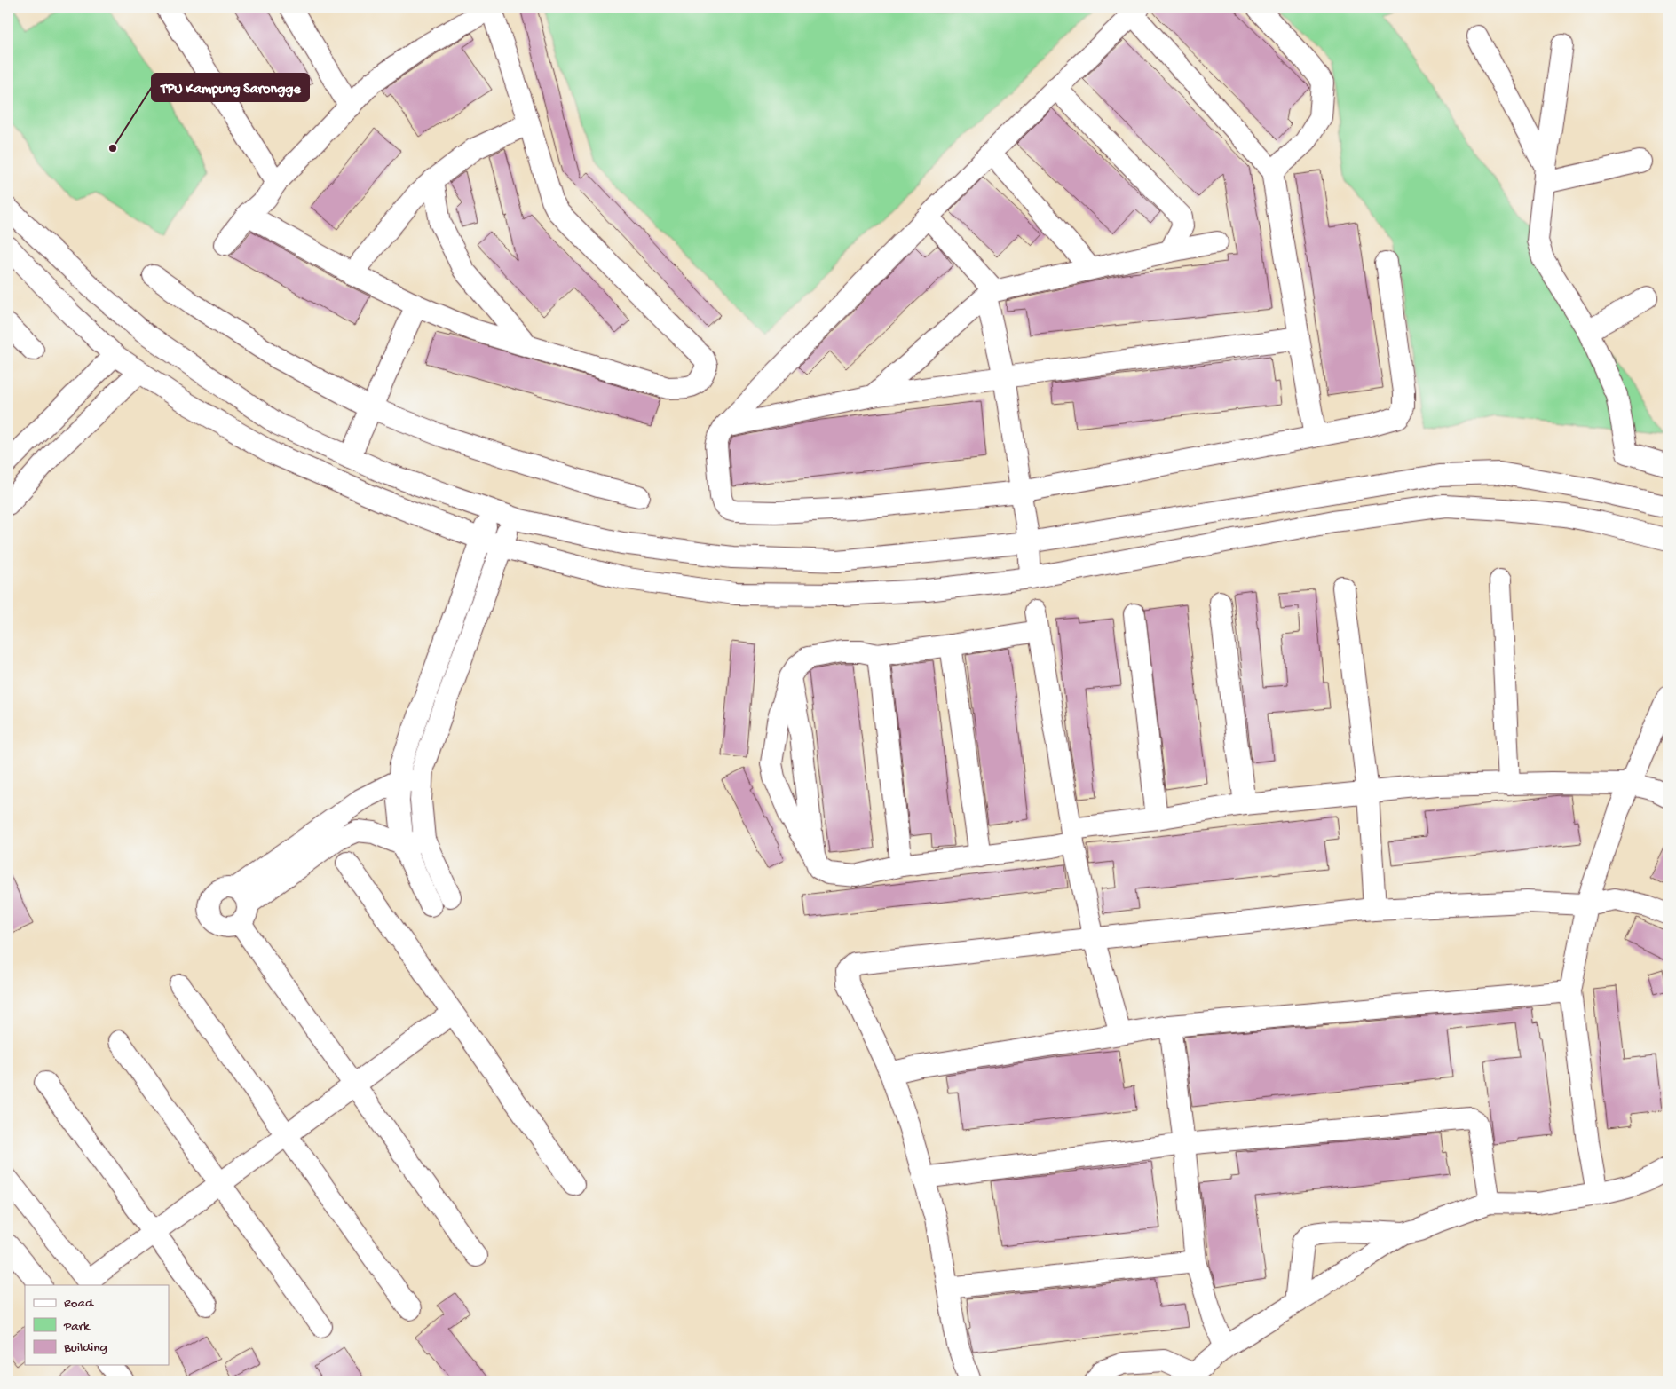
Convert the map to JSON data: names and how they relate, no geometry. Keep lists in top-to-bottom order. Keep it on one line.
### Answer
{"places":["TPU Kampung Sarongge"],"legend":["Road","Park","Building"]}
